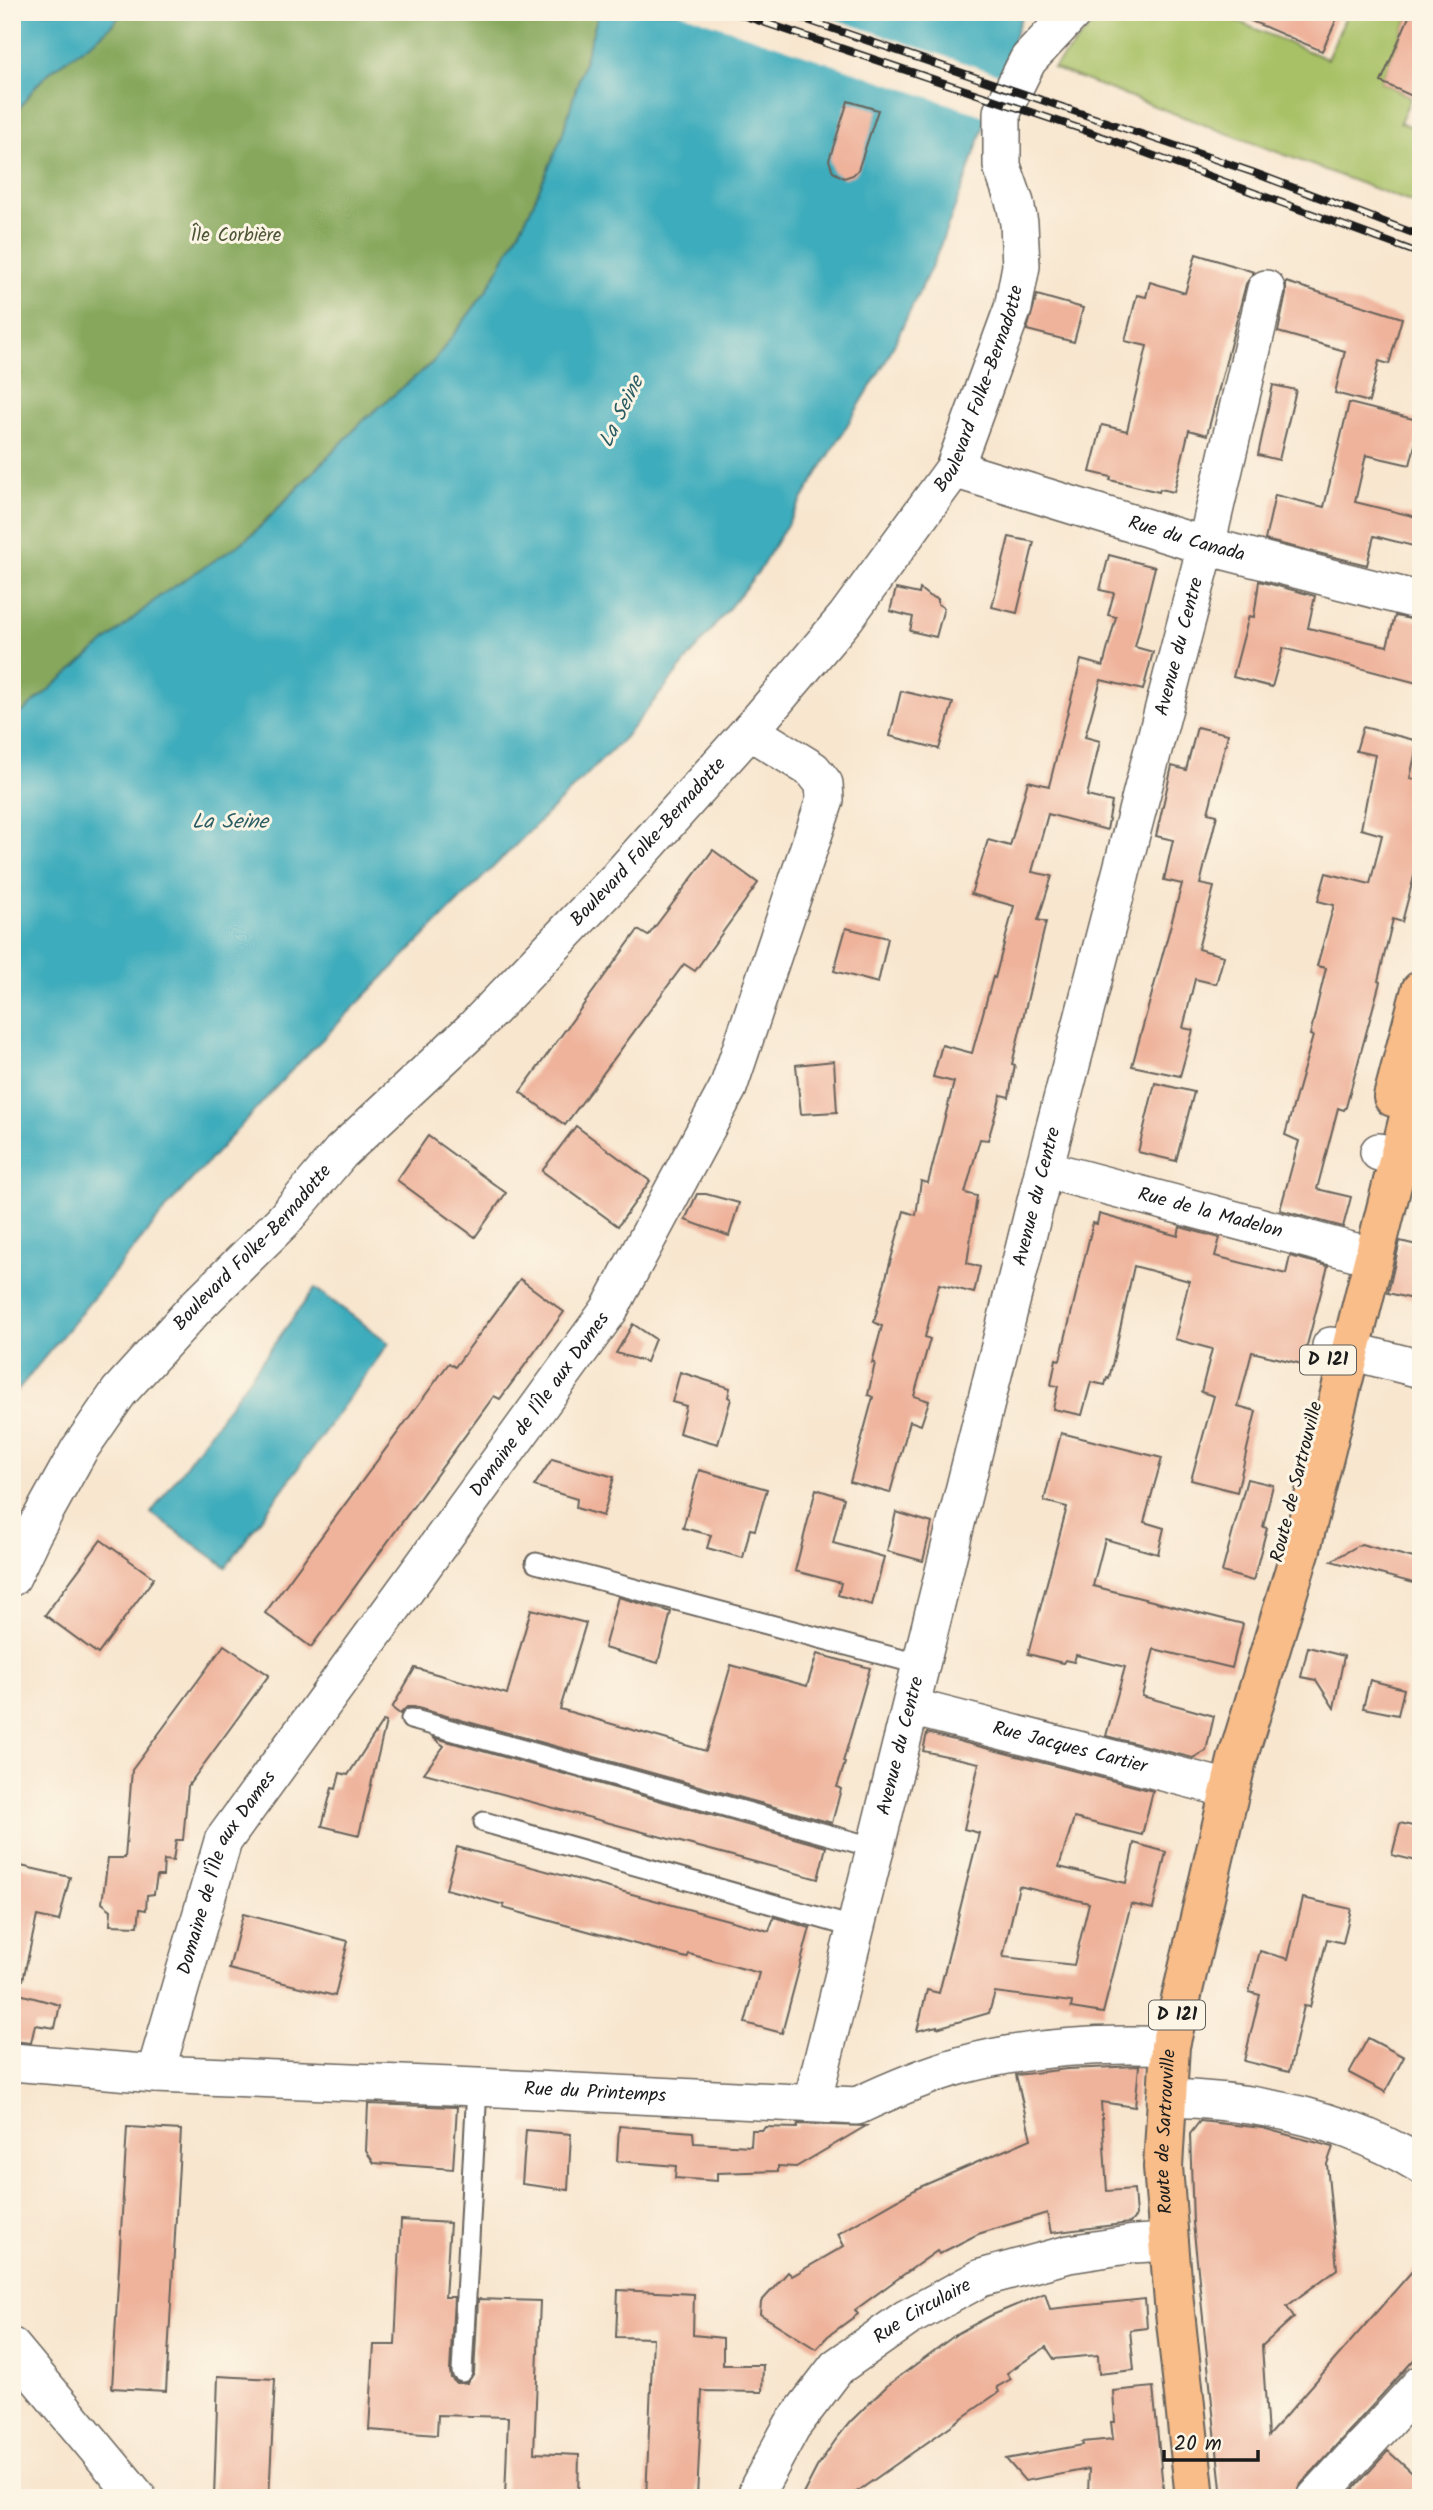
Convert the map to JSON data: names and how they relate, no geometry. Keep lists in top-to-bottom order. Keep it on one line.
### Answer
{"streets":{"main road":["D 121","Route de Sartrouville"],"street":["Boulevard Folke-Bernadotte","Rue du Canada","Avenue du Centre","Rue de la Madelon","Domaine de l'Île aux Dames","Rue Jacques Cartier","Rue du Printemps","Rue Circulaire"]},"crossings":[["Boulevard Folke-Bernadotte","Rue du Canada"],["Boulevard Folke-Bernadotte","Domaine de l'Île aux Dames"],["Rue du Canada","Avenue du Centre"],["Avenue du Centre","Rue de la Madelon"],["Avenue du Centre","Rue Jacques Cartier"],["Avenue du Centre","Rue du Printemps"],["Rue de la Madelon","Route de Sartrouville"],["Domaine de l'Île aux Dames","Rue du Printemps"],["Route de Sartrouville","Rue Jacques Cartier"],["Route de Sartrouville","Rue du Printemps"],["Route de Sartrouville","Rue Circulaire"]],"water":["La Seine"],"parks":["Île Corbière"],"scale_bar":"20 m"}
